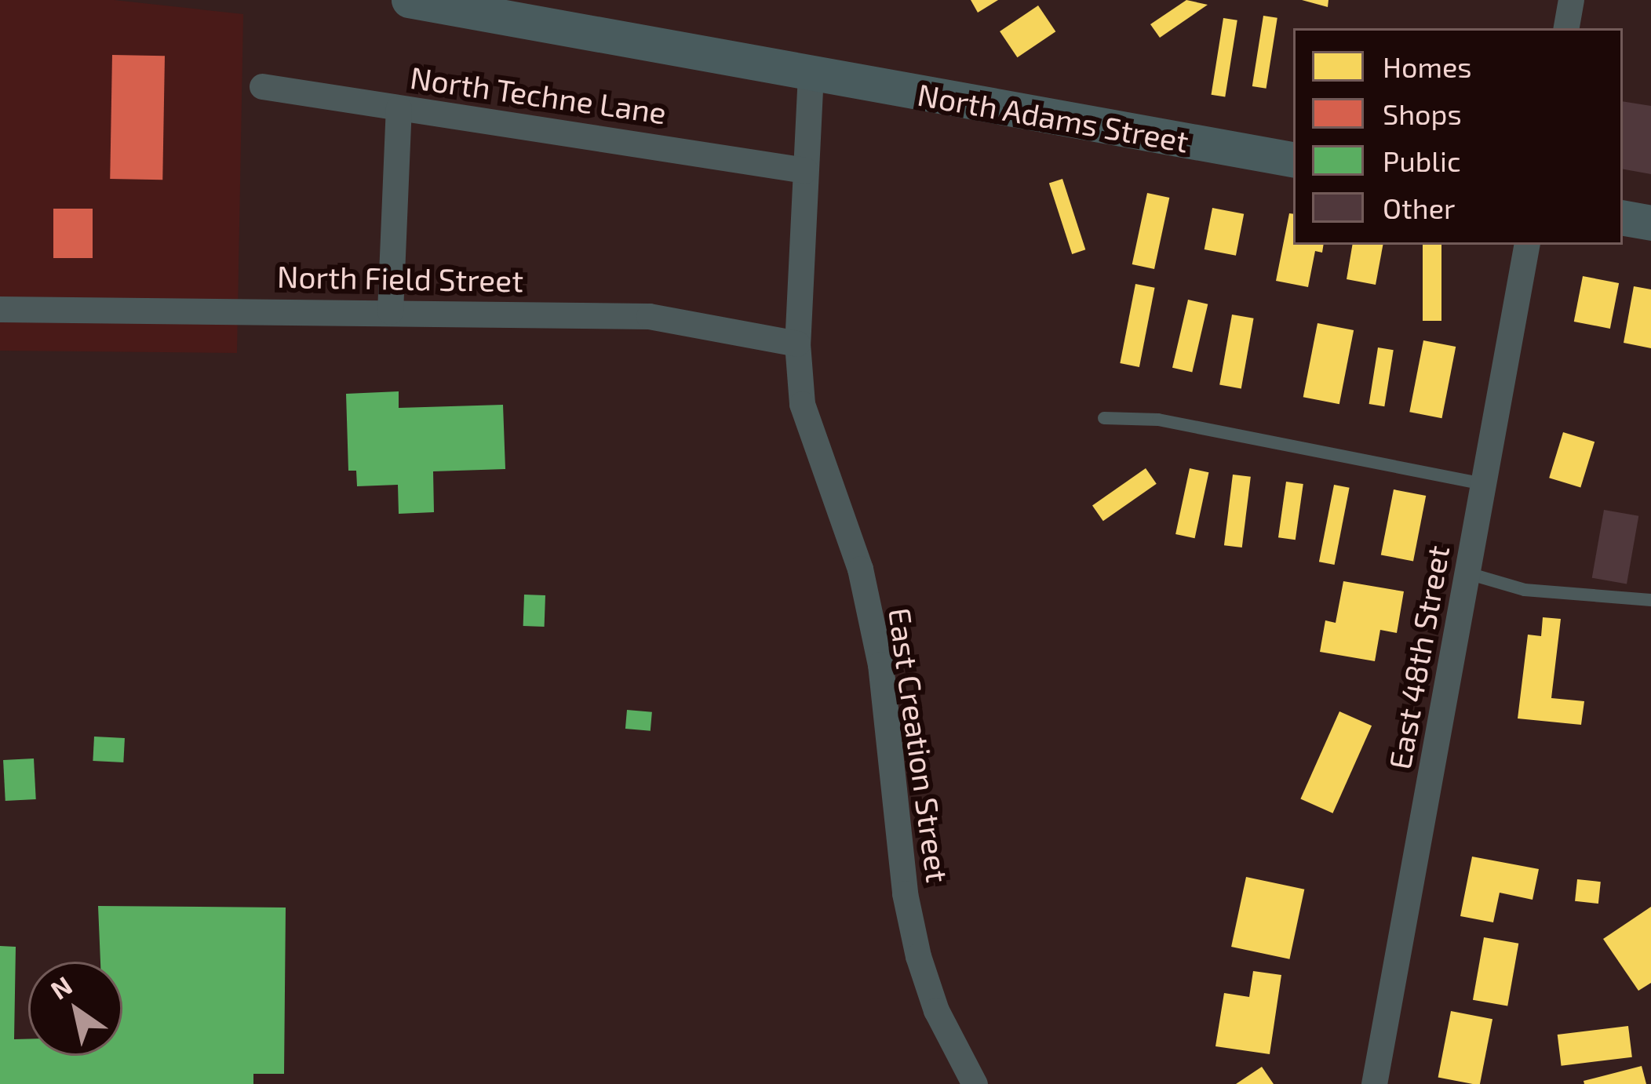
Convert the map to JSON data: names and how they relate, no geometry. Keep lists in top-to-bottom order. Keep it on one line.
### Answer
{"streets":{"street":["North Techne Lane","North Adams Street","North Field Street","East 48th Street","East Creation Street"]},"crossings":[["North Techne Lane","East Creation Street"],["North Adams Street","East Creation Street"],["North Field Street","East Creation Street"]],"legend":["Homes","Shops","Public","Other"],"north":"top left"}
